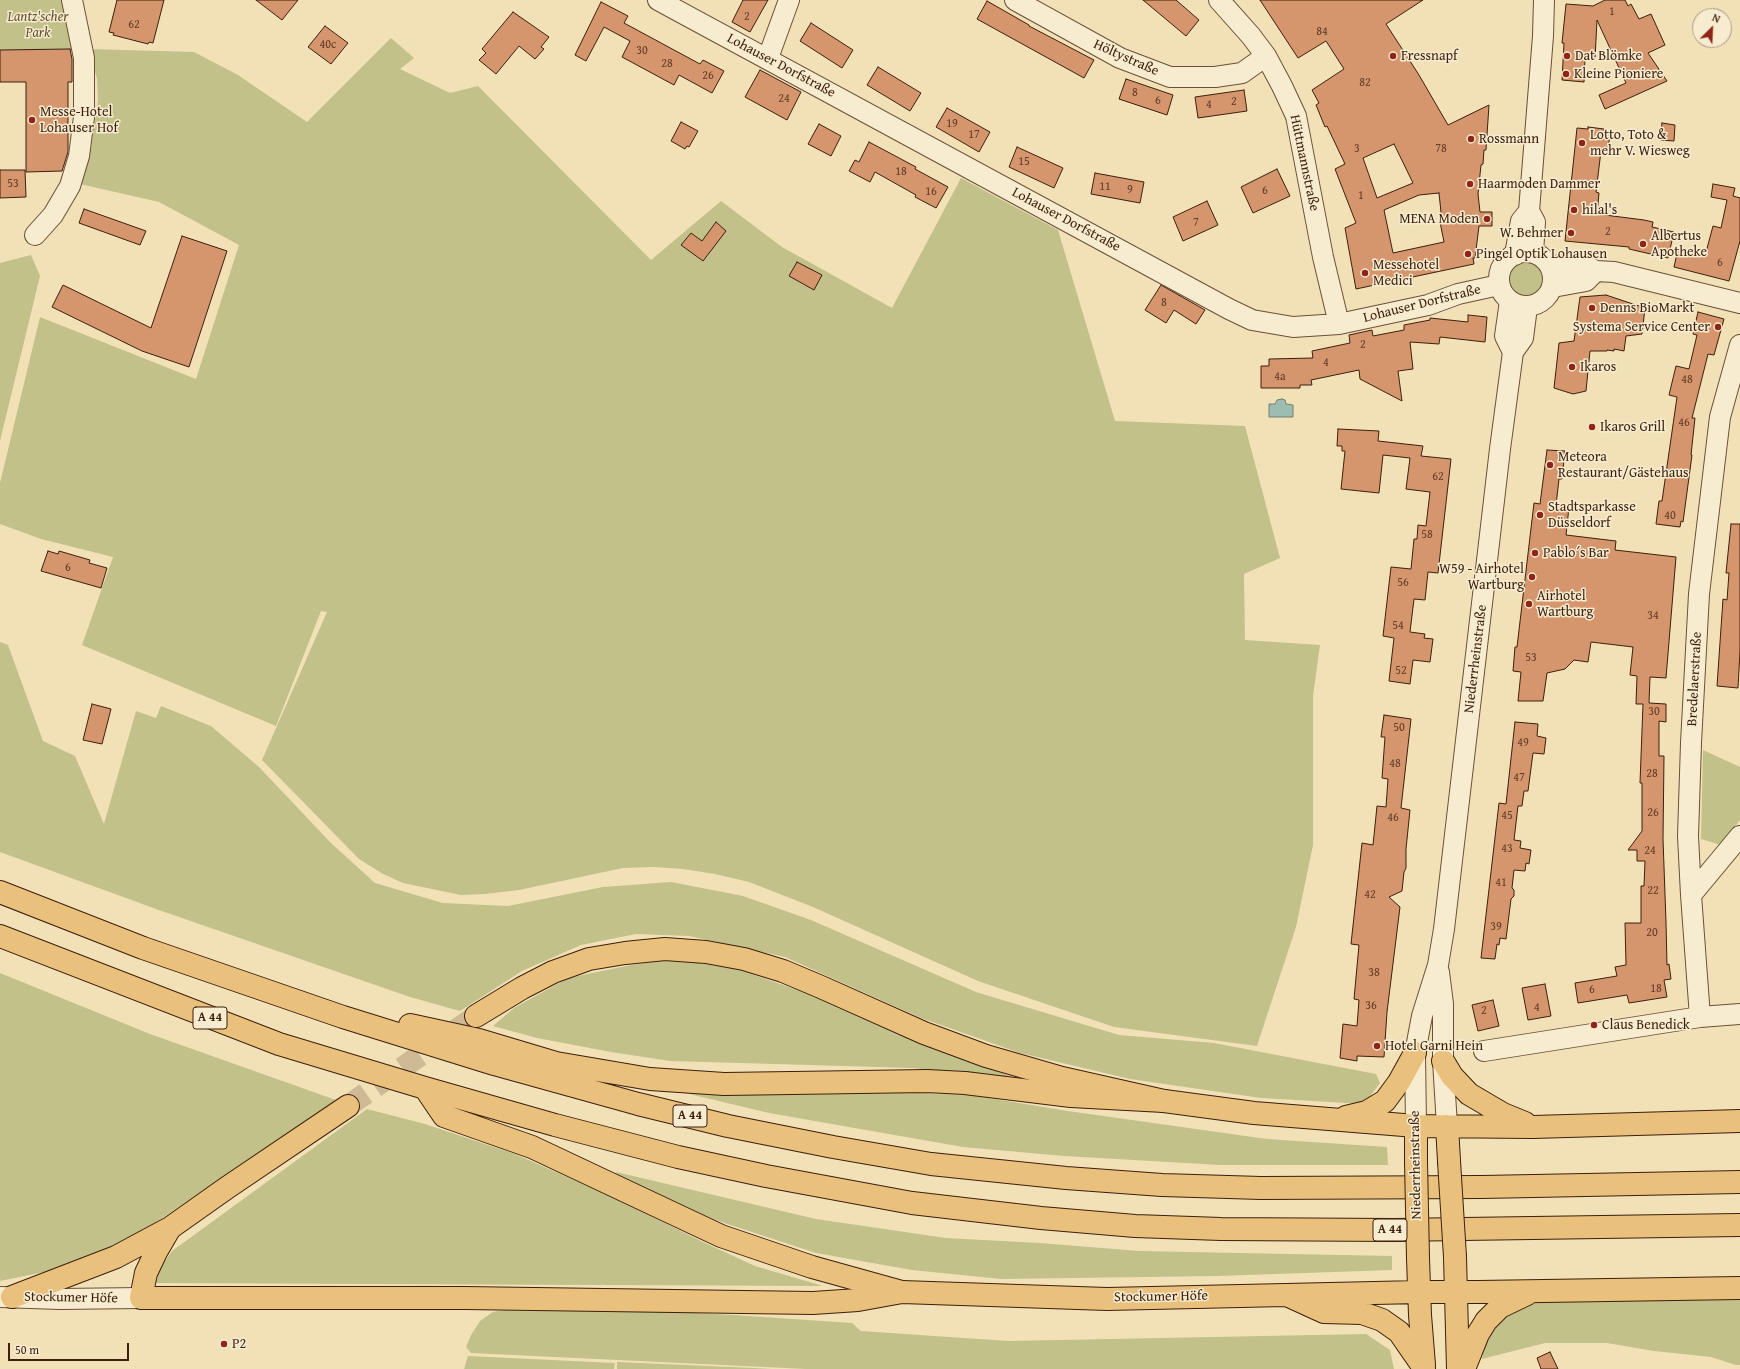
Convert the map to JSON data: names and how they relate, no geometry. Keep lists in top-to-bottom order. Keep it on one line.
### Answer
{"streets":{"main road":["Niederrheinstraße","A 44","Stockumer Höfe"],"street":["Höltystraße","Lohauser Dorfstraße","Hüttmannstraße","Bredelaerstraße"]},"crossings":[["Höltystraße","Hüttmannstraße"],["Lohauser Dorfstraße","Hüttmannstraße"],["Lohauser Dorfstraße","Niederrheinstraße"],["Niederrheinstraße","Stockumer Höfe"]],"parks":["Lantz'scher Park"],"places":["Fressnapf","Dat Blömke","Kleine Pioniere","Messe-Hotel Lohauser Hof","Rossmann","Lotto, Toto & mehr V. Wiesweg","Haarmoden Dammer","hilal's","MENA Moden","W. Behmer","Albertus Apotheke","Pingel Optik Lohausen","Messehotel Medici","Denns BioMarkt","Systema Service Center","Ikaros","Ikaros Grill","Meteora Restaurant/Gästehaus","Stadtsparkasse Düsseldorf","Pablo´s Bar","W59 - Airhotel Wartburg","Airhotel Wartburg","Claus Benedick","Hotel Garni Hein","P2"],"house_numbers":["1","2","62","84","40c","30","28","26","82","8","24","6","2","4","19","17","3","78","15","18","53","11","9","6","16","1","7","2","6","8","2","4","4a","48","46","62","40","58","6","56","34","54","53","52","30","50","49","48","28","47","26","45","46","43","24","41","22","42","39","20","38","18","6","36","4","2"],"scale_bar":"50 m","north":"top right"}
